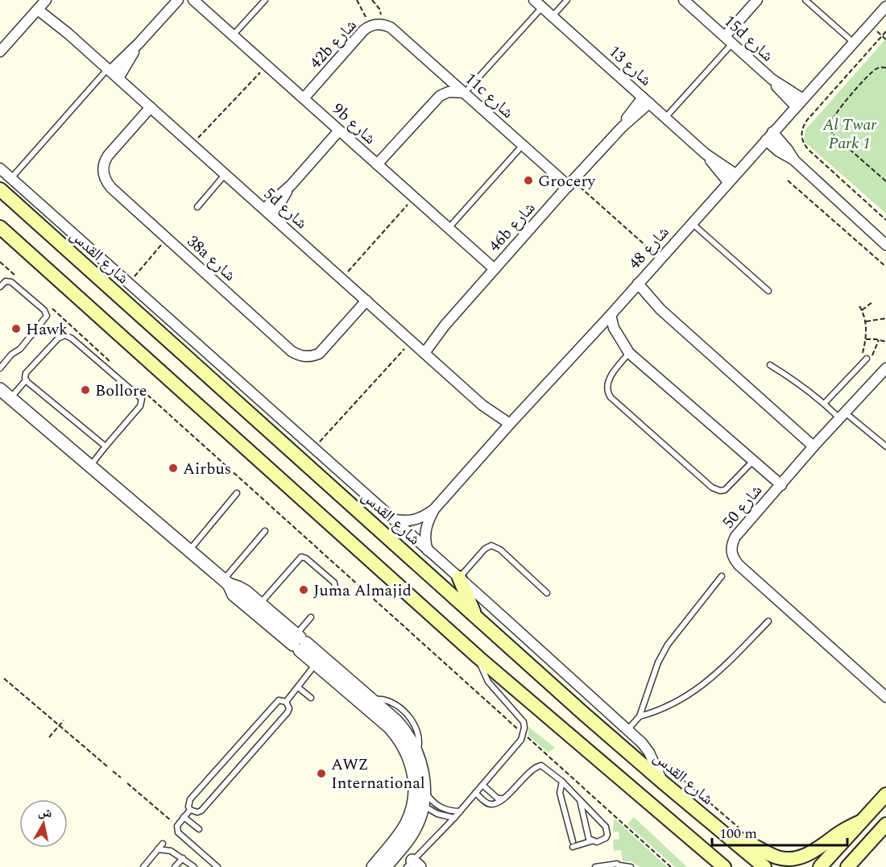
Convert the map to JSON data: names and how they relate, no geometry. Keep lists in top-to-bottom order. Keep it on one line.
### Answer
{"streets":{"main road":["شارع القدس"],"street":["15d شارع","42b شارع","شارع 13","11c شارع","9b شارع","5d شارع","46b شارع","شارع 48","38a شارع","شارع 50"]},"crossings":[["15d شارع","شارع 48"],["42b شارع","11c شارع"],["42b شارع","9b شارع"],["شارع 13","46b شارع"],["شارع 13","شارع 48"],["11c شارع","46b شارع"],["9b شارع","46b شارع"],["5d شارع","46b شارع"],["5d شارع","شارع 48"],["5d شارع","38a شارع"]],"parks":["Al Twar Park 1"],"places":["Grocery","Hawk","Bollore","Airbus","Juma Almajid","AWZ International"],"scale_bar":"100 m","north":"top"}
